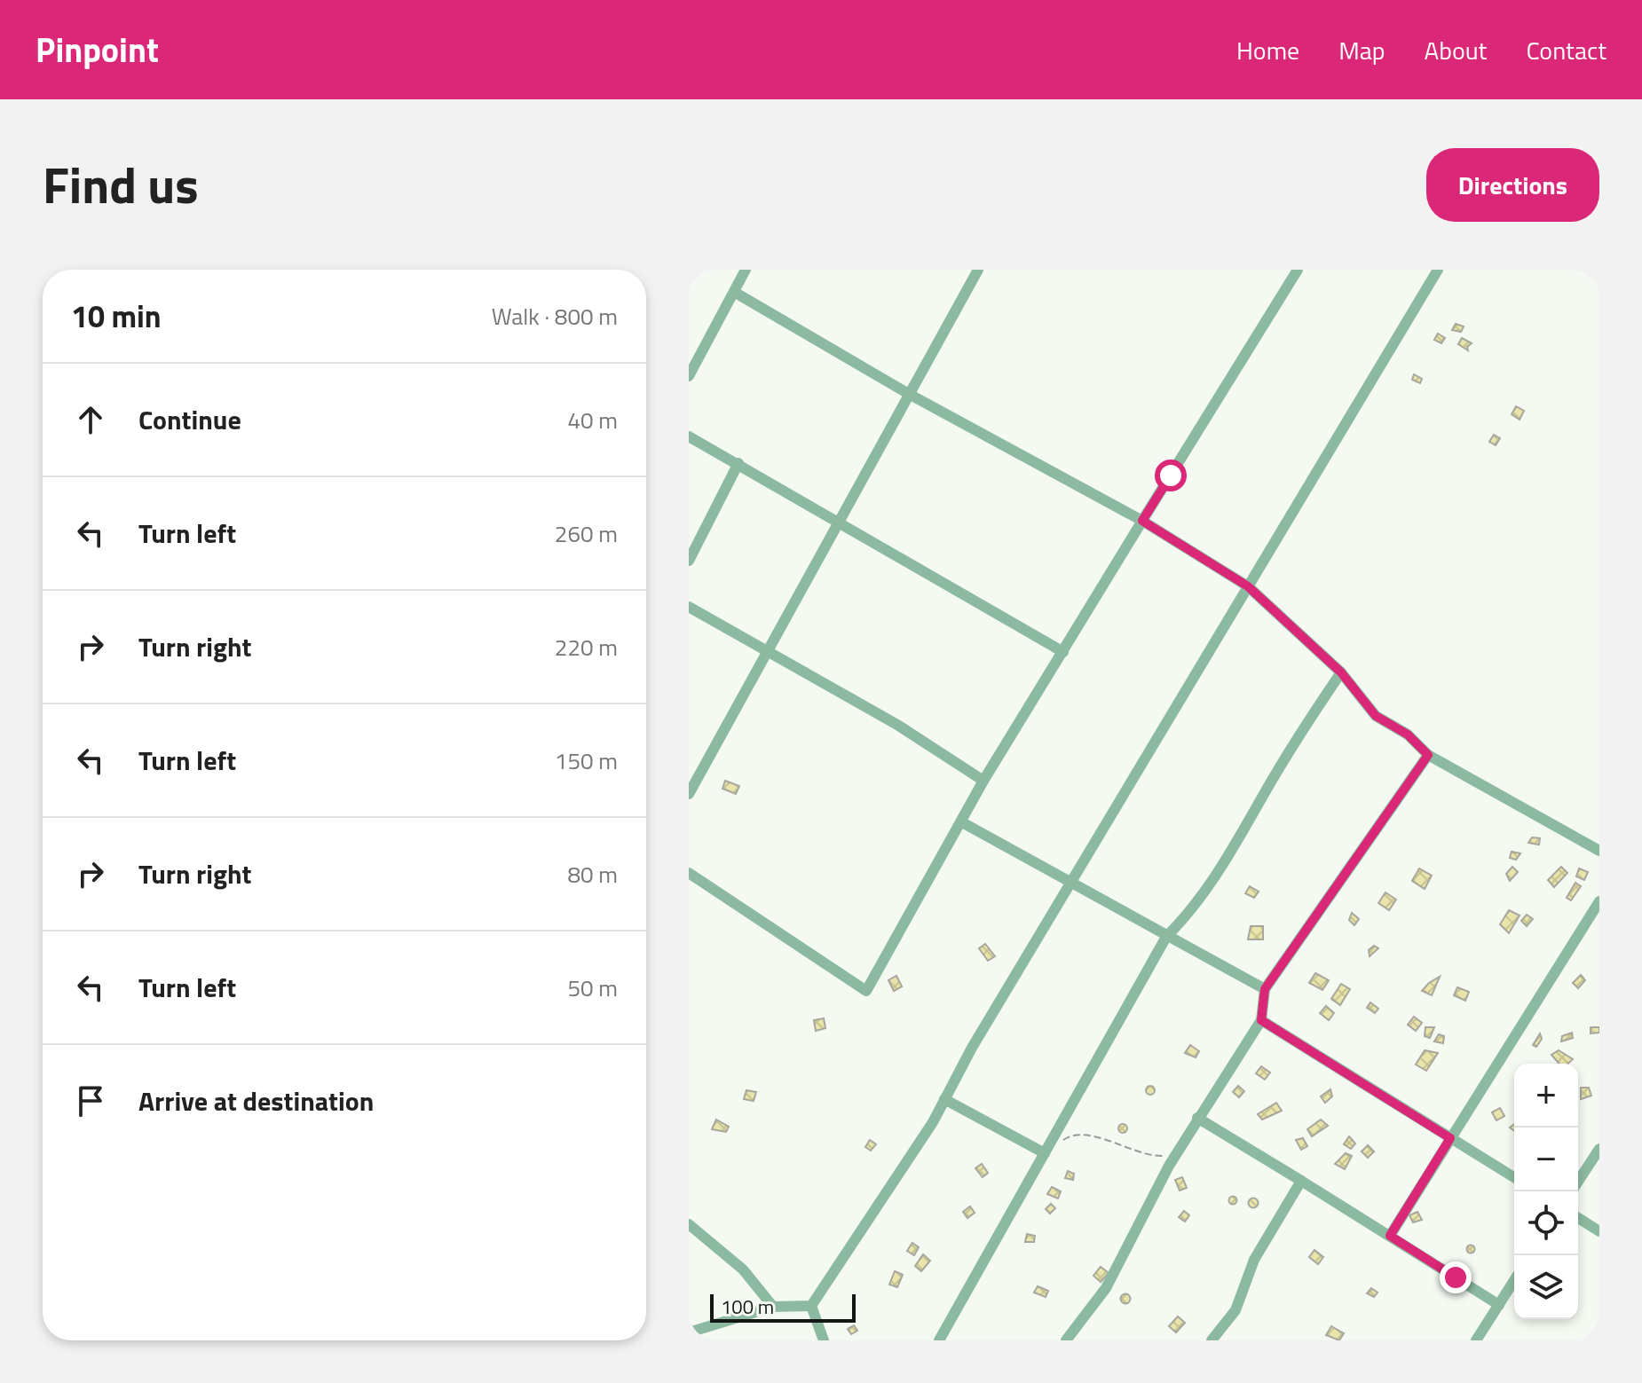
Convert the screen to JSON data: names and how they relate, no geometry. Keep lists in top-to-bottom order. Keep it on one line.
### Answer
{"scale_bar":"100 m","page":{"header":"Pinpoint","nav":["Home","Map","About","Contact"],"title":"Find us","buttons":"Directions","heading":["10 min","Walk · 800 m"],"list":[["Continue","40 m"],["Turn left","260 m"],["Turn right","220 m"],["Turn left","150 m"],["Turn right","80 m"],["Turn left","50 m"],"Arrive at destination"],"map_buttons":["+","−"],"scale":"100 m"}}
